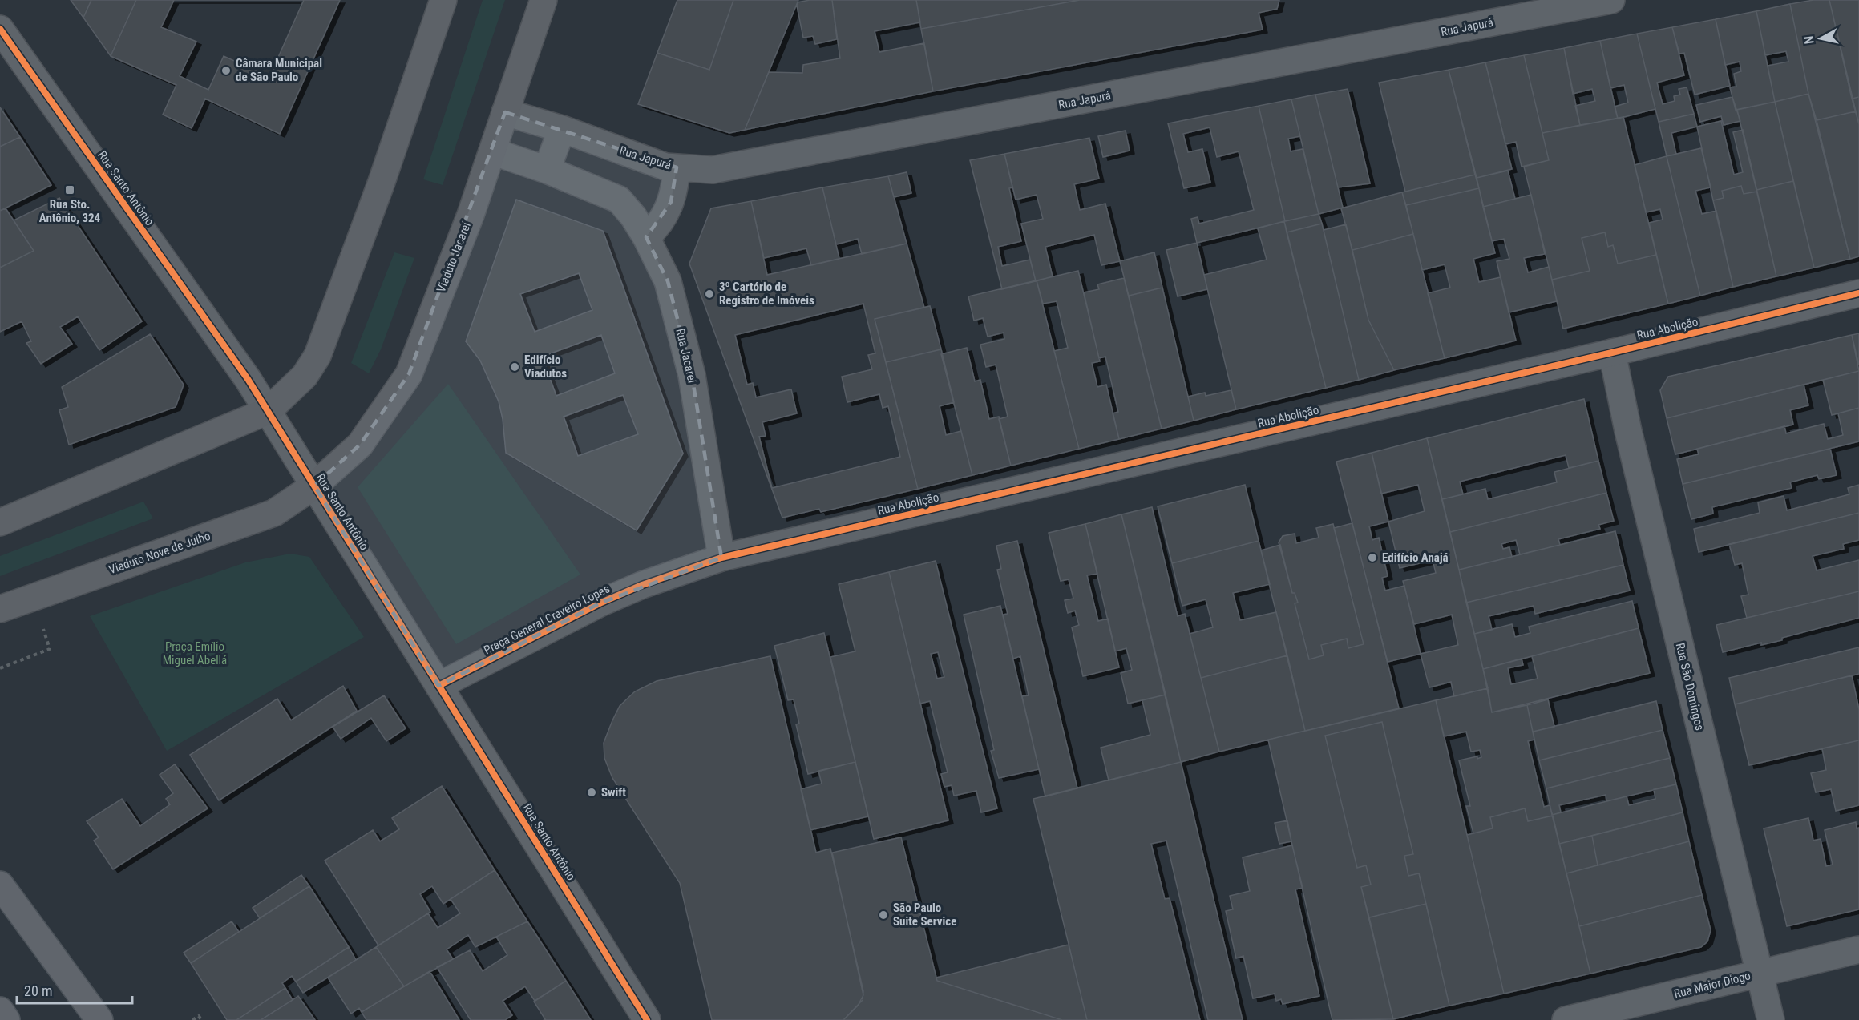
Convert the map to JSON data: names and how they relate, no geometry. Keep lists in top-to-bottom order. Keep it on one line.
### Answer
{"streets":{"main road":["Viaduto Jacareí","Viaduto Nove de Julho"],"street":["Rua Japurá","Rua Santo Antônio","Rua Abolição","Rua Jacareí","Praça General Craveiro Lopes","Rua São Domingos","Rua Major Diogo"]},"crossings":[["Rua Japurá","Viaduto Jacareí"],["Rua Santo Antônio","Viaduto Jacareí"],["Rua Santo Antônio","Viaduto Nove de Julho"],["Rua Santo Antônio","Praça General Craveiro Lopes"],["Viaduto Jacareí","Viaduto Nove de Julho"],["Rua Abolição","Rua Jacareí"],["Rua Abolição","Praça General Craveiro Lopes"],["Rua Abolição","Rua São Domingos"],["Rua Jacareí","Praça General Craveiro Lopes"],["Rua São Domingos","Rua Major Diogo"]],"parks":["Praça Emílio Miguel Abellá"],"places":{"other":["Câmara Municipal de São Paulo","3º Cartório de Registro de Imóveis","Edifício Viadutos","Edifício Anajá","Swift","São Paulo Suite Service"],"transit":["Rua Sto. Antônio, 324"]},"scale_bar":"20 m","north":"left"}
